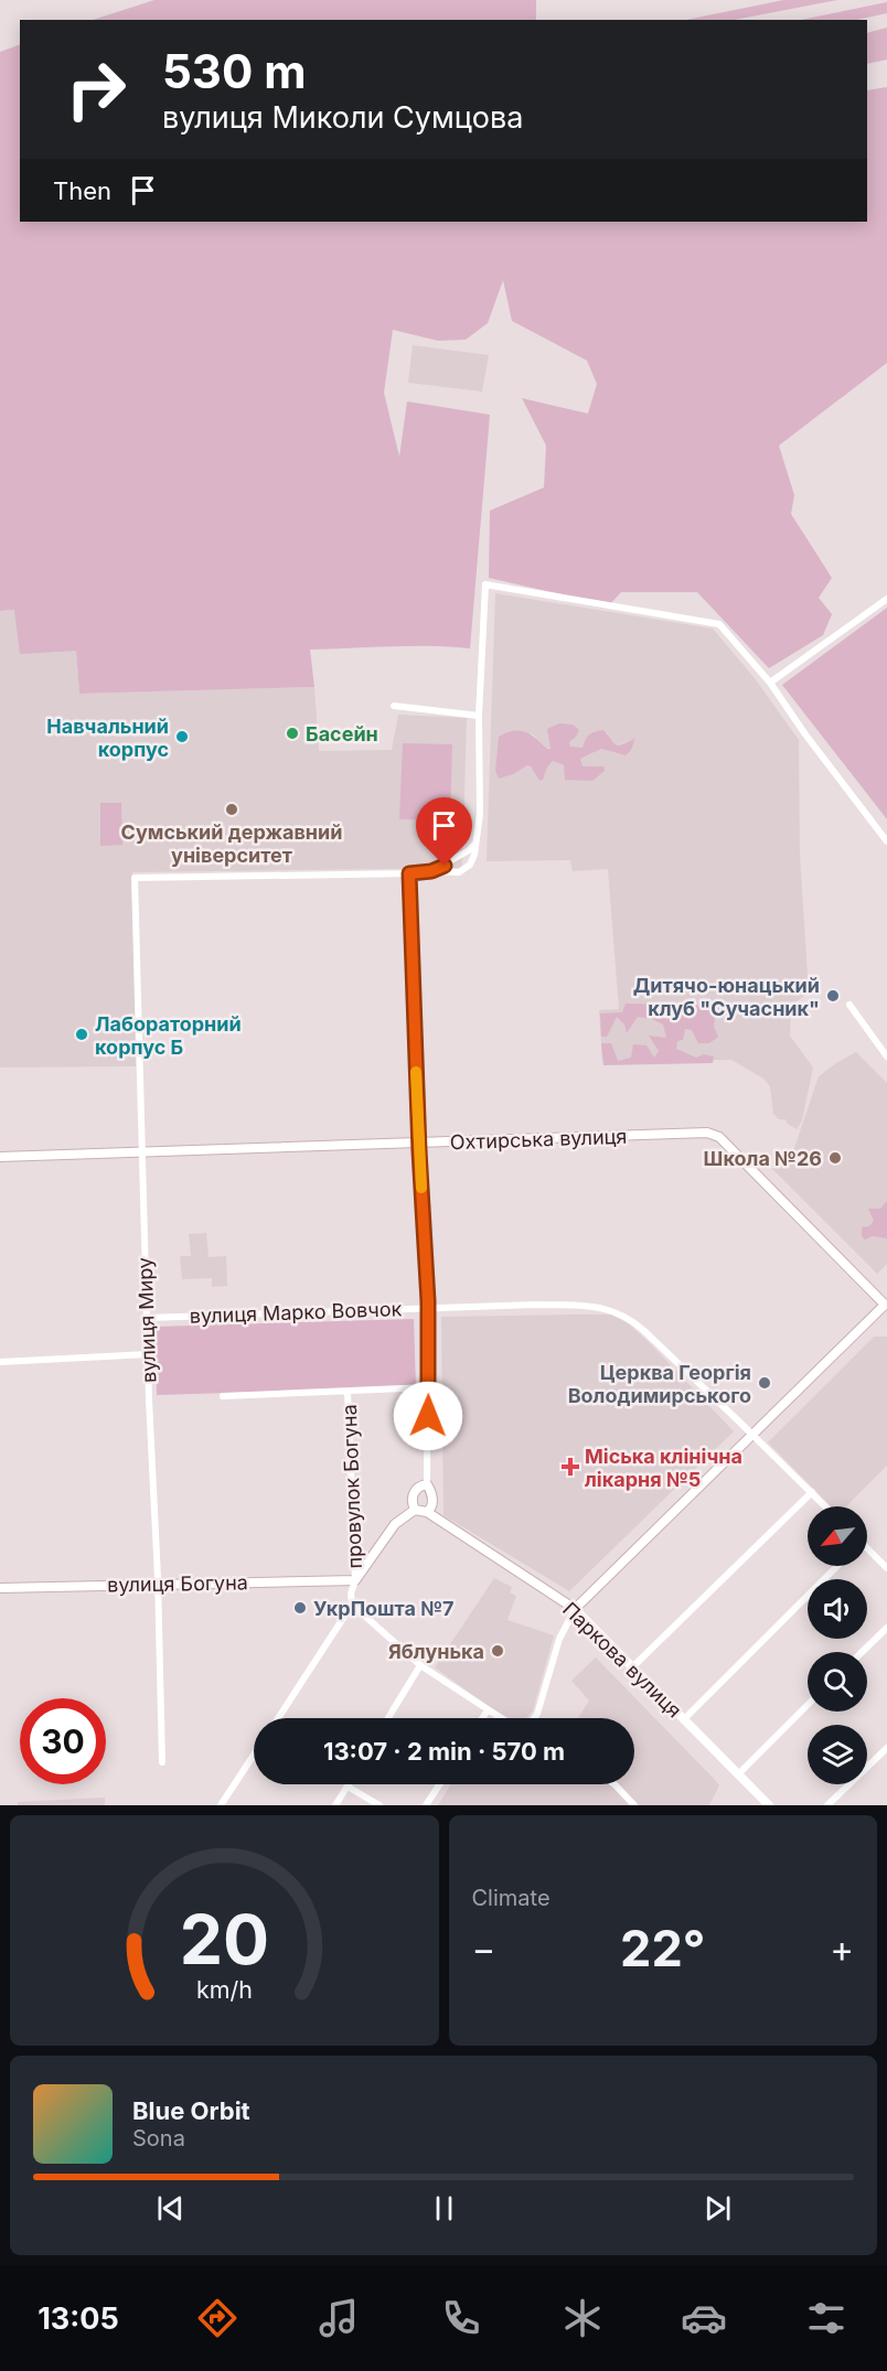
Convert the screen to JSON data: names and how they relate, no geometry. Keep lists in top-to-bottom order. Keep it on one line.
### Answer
{"streets":{"main road":["Охтирська вулиця","вулиця Богуна","Паркова вулиця"],"street":["вулиця Марко Вовчок","вулиця Миру","провулок Богуна"]},"crossings":[["Охтирська вулиця","вулиця Миру"],["вулиця Марко Вовчок","вулиця Миру"],["вулиця Миру","вулиця Богуна"],["провулок Богуна","вулиця Богуна"]],"places":{"other":["Басейн","Навчальний корпус","Сумський державний університет","Дитячо-юнацький клуб \"Сучасник\"","Лабораторний корпус Б","Школа №26","Церква Георгія Володимирського","УкрПошта №7","Яблунька"],"health":["Міська клінічна лікарня №5"]},"north":"bottom left","page":{"turn":["530 m","вулиця Миколи Сумцова"],"then":"Then","limit":"30","trip":"13:07 · 2 min · 570 m","tile":"Climate","heat":["−","22°","+"],"song":["Blue Orbit","Sona"],"tabs":"13:05","gauge":["20","km/h"]}}
